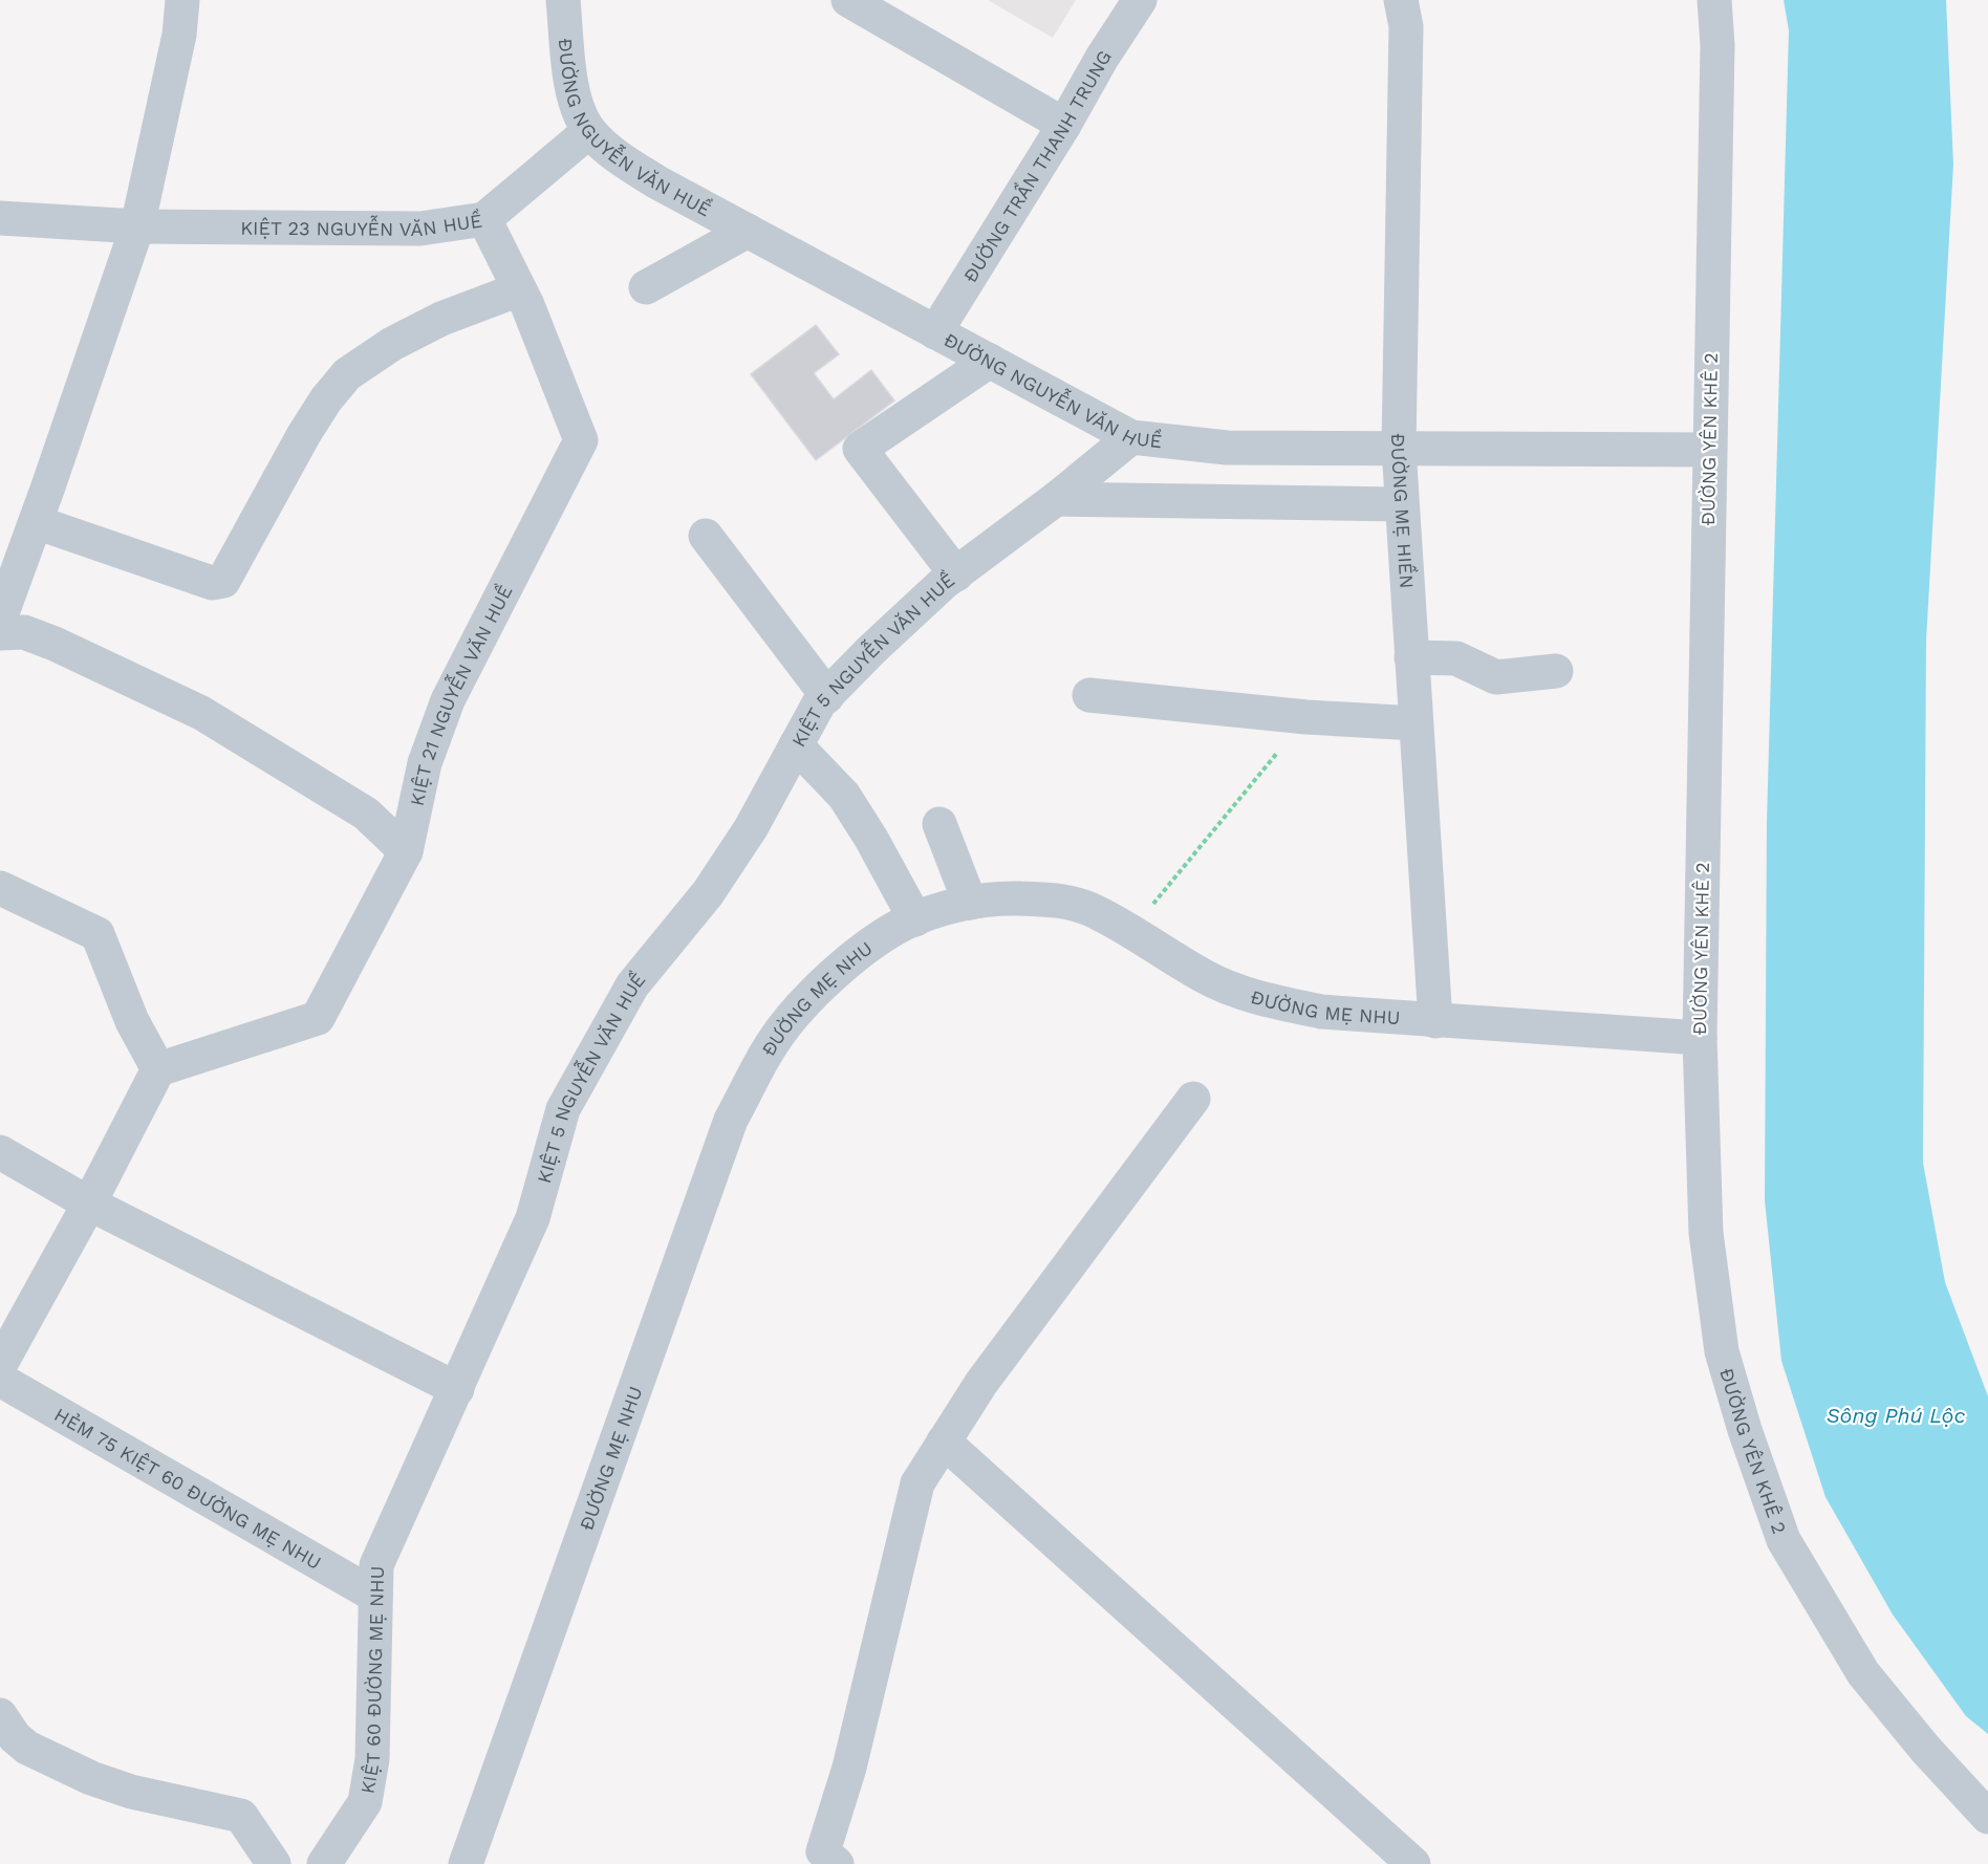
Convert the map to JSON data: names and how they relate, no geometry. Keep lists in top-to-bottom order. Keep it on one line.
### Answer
{"streets":{"street":["ĐƯỜNG NGUYỄN VĂN HUỀ","ĐƯỜNG TRẦN THANH TRUNG","KIỆT 23 NGUYỄN VĂN HUỀ","ĐƯỜNG YÊN KHÊ 2","ĐƯỜNG MẸ HIỀN","KIỆT 5 NGUYỄN VĂN HUỀ","KIỆT 21 NGUYỄN VĂN HUỀ","ĐƯỜNG MẸ NHU","HẺM 75 KIỆT 60 ĐƯỜNG MẸ NHU","KIỆT 60 ĐƯỜNG MẸ NHU"]},"crossings":[["ĐƯỜNG NGUYỄN VĂN HUỀ","ĐƯỜNG TRẦN THANH TRUNG"],["ĐƯỜNG NGUYỄN VĂN HUỀ","KIỆT 23 NGUYỄN VĂN HUỀ"],["ĐƯỜNG NGUYỄN VĂN HUỀ","ĐƯỜNG YÊN KHÊ 2"],["ĐƯỜNG NGUYỄN VĂN HUỀ","ĐƯỜNG MẸ HIỀN"],["ĐƯỜNG NGUYỄN VĂN HUỀ","KIỆT 5 NGUYỄN VĂN HUỀ"],["KIỆT 23 NGUYỄN VĂN HUỀ","KIỆT 21 NGUYỄN VĂN HUỀ"],["ĐƯỜNG YÊN KHÊ 2","ĐƯỜNG MẸ NHU"],["ĐƯỜNG MẸ HIỀN","ĐƯỜNG MẸ NHU"],["KIỆT 5 NGUYỄN VĂN HUỀ","KIỆT 60 ĐƯỜNG MẸ NHU"],["HẺM 75 KIỆT 60 ĐƯỜNG MẸ NHU","KIỆT 60 ĐƯỜNG MẸ NHU"]],"water":["Sông Phú Lộc"]}
